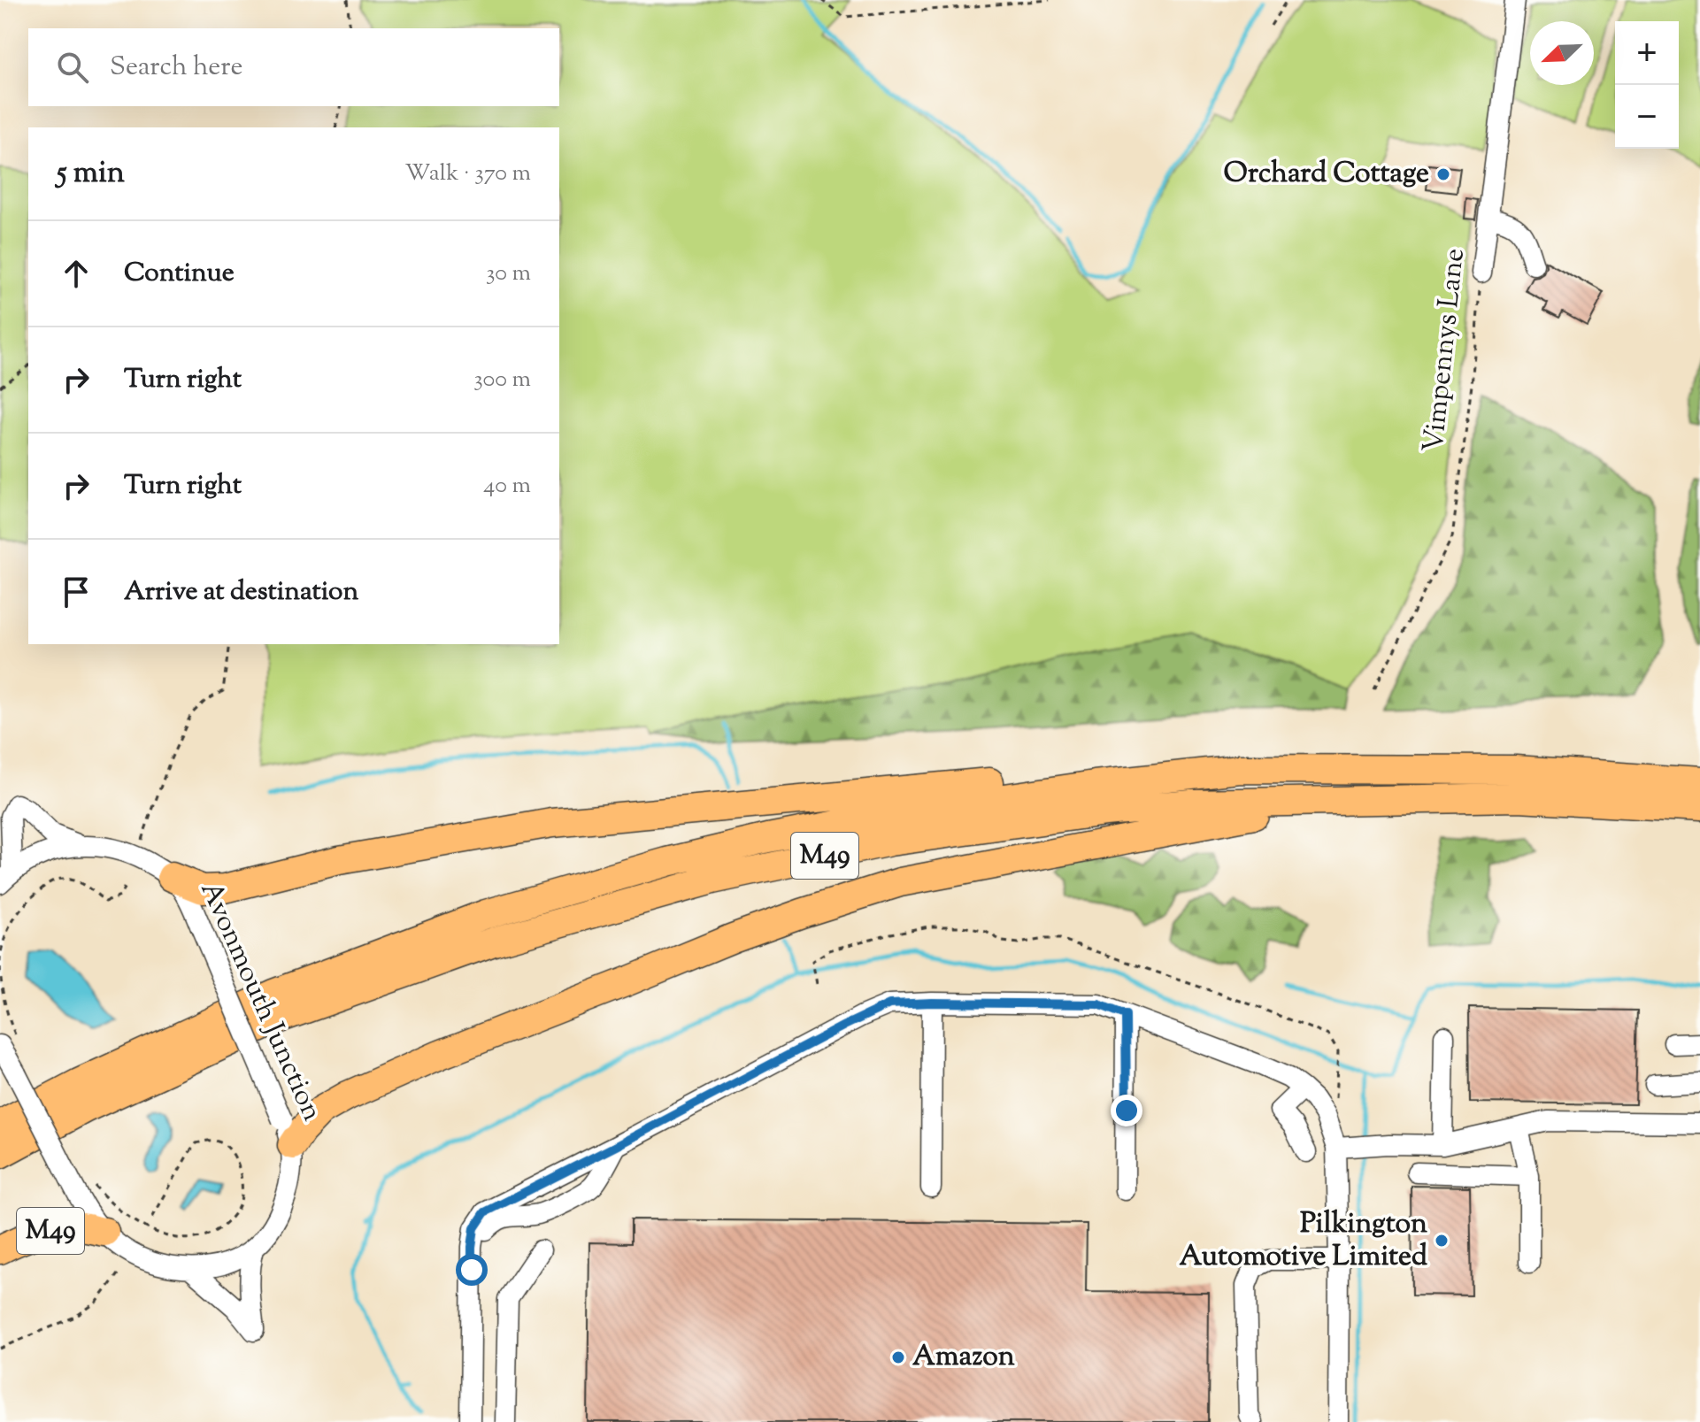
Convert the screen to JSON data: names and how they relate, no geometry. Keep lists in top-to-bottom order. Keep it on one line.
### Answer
{"streets":{"highway":["M49"],"street":["Vimpennys Lane","Avonmouth Junction"]},"crossings":[["M49","Avonmouth Junction"]],"places":["Orchard Cottage","Pilkington Automotive Limited","Amazon"],"north":"bottom left","page":{"map_buttons":["+","−"],"search":"Search here","heading":["5 min","Walk · 370 m"],"list":[["Continue","30 m"],["Turn right","300 m"],["Turn right","40 m"],"Arrive at destination"]}}
